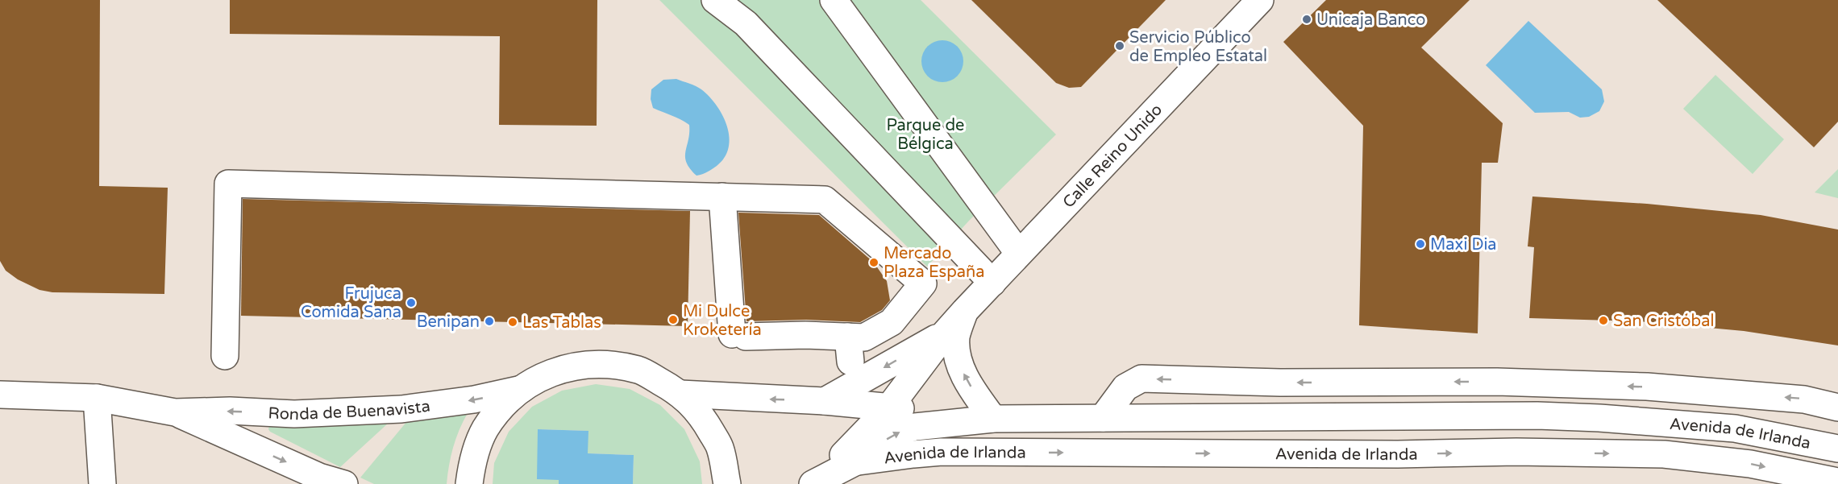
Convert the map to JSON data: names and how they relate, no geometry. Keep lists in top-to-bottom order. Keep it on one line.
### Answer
{"streets":{"street":["Calle Reino Unido","Ronda de Buenavista","Avenida de Irlanda"]},"crossings":[["Calle Reino Unido","Avenida de Irlanda"],["Ronda de Buenavista","Avenida de Irlanda"]],"parks":["Parque de Bélgica"],"places":["Unicaja Banco","Servicio Público de Empleo Estatal","Maxi Dia","Mercado Plaza España","Frujuca Comida Sana","Mi Dulce Kroketería","San Cristóbal","Benipan","Las Tablas"]}
